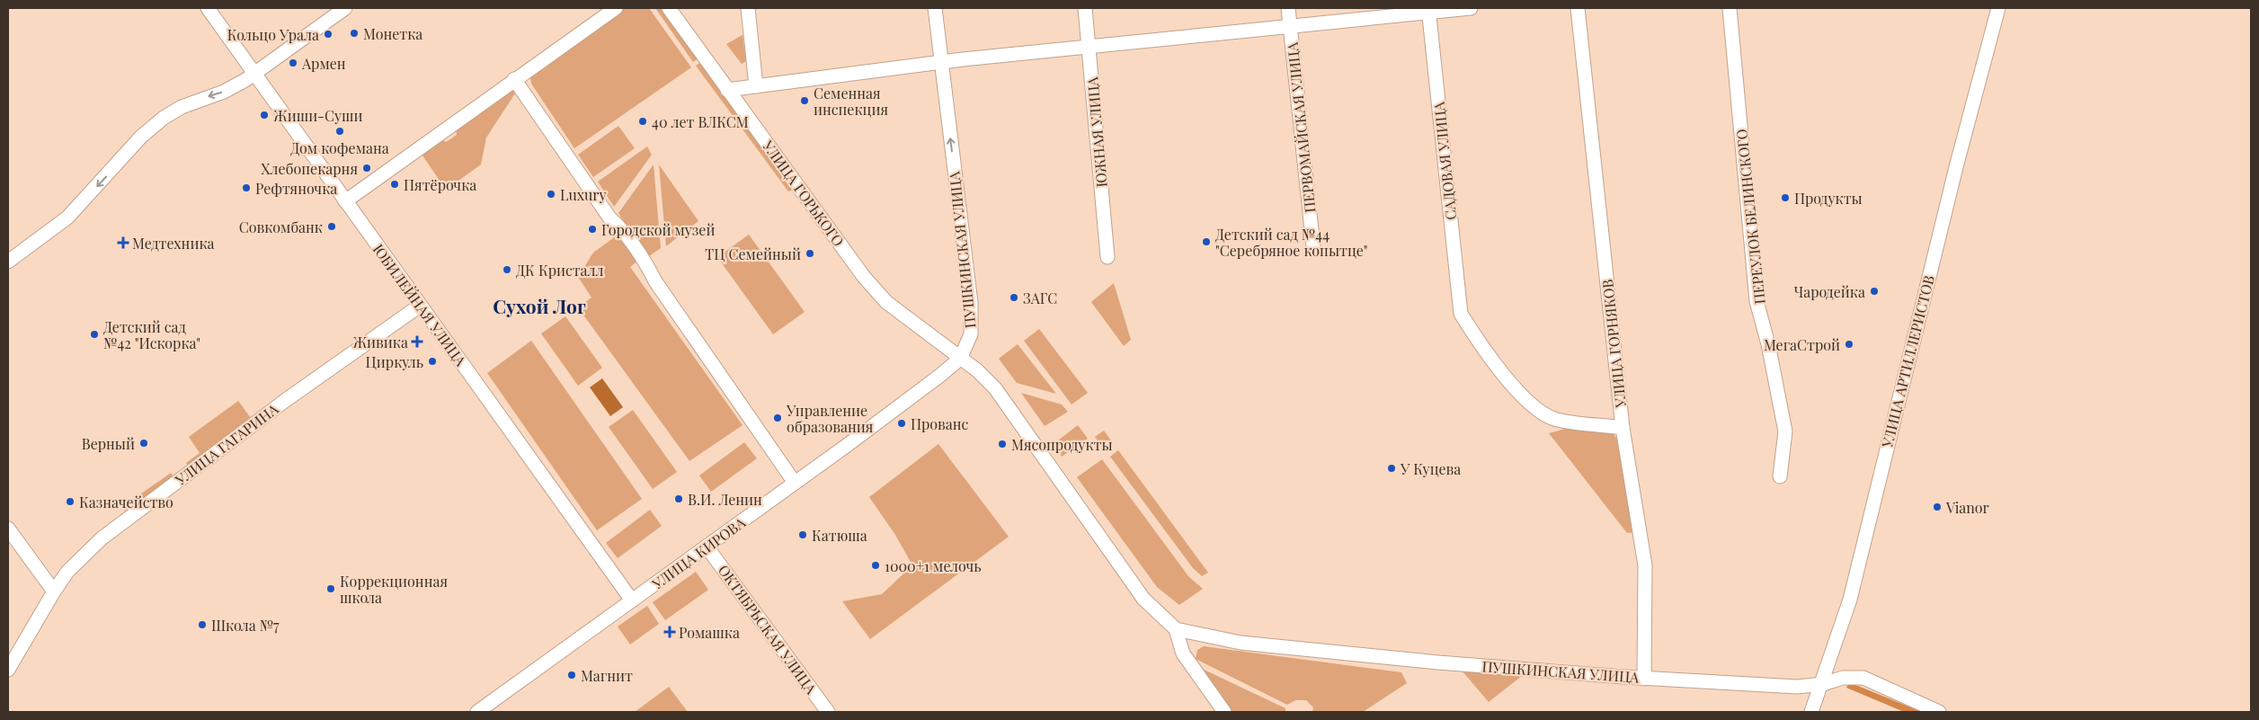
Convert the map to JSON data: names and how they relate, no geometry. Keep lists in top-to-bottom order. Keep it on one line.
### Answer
{"streets":{"street":["ПЕРВОМАЙСКАЯ УЛИЦА","ЮЖНАЯ УЛИЦА","САДОВАЯ УЛИЦА","УЛИЦА ГОРЬКОГО","ПЕРЕУЛОК БЕЛИНСКОГО","ПУШКИНСКАЯ УЛИЦА","ЮБИЛЕЙНАЯ УЛИЦА","УЛИЦА ГОРНЯКОВ","УЛИЦА АРТИЛЛЕРИСТОВ","УЛИЦА ГАГАРИНА","УЛИЦА КИРОВА","ОКТЯБРЬСКАЯ УЛИЦА"]},"crossings":[["САДОВАЯ УЛИЦА","УЛИЦА ГОРНЯКОВ"],["УЛИЦА ГОРЬКОГО","ПУШКИНСКАЯ УЛИЦА"],["УЛИЦА ГОРЬКОГО","УЛИЦА КИРОВА"],["ПУШКИНСКАЯ УЛИЦА","УЛИЦА ГОРНЯКОВ"],["ПУШКИНСКАЯ УЛИЦА","УЛИЦА АРТИЛЛЕРИСТОВ"],["ПУШКИНСКАЯ УЛИЦА","УЛИЦА КИРОВА"],["ЮБИЛЕЙНАЯ УЛИЦА","УЛИЦА ГАГАРИНА"],["ЮБИЛЕЙНАЯ УЛИЦА","УЛИЦА КИРОВА"],["УЛИЦА КИРОВА","ОКТЯБРЬСКАЯ УЛИЦА"]],"districts":["Сухой Лог"],"places":{"other":["Монетка","Кольцо Урала","Армен","Семенная инспекция","Жиши-Суши","40 лет ВЛКСМ","Дом кофемана","Хлебопекарня","Пятёрочка","Рефтяночка","Luxury","Продукты","Совкомбанк","Городской музей","Детский сад №44 \"Серебряное копытце\"","ТЦ Семейный","ДК Кристалл","Чародейка","ЗАГС","Детский сад №42 \"Искорка\"","МегаСтрой","Циркуль","Управление образования","Прованс","Верный","Мясопродукты","У Куцева","В.И. Ленин","Казначейство","Vianor","Катюша","1000+1 мелочь","Коррекционная школа","Школа №7","Магнит"],"health":["Медтехника","Живика","Ромашка"]}}
